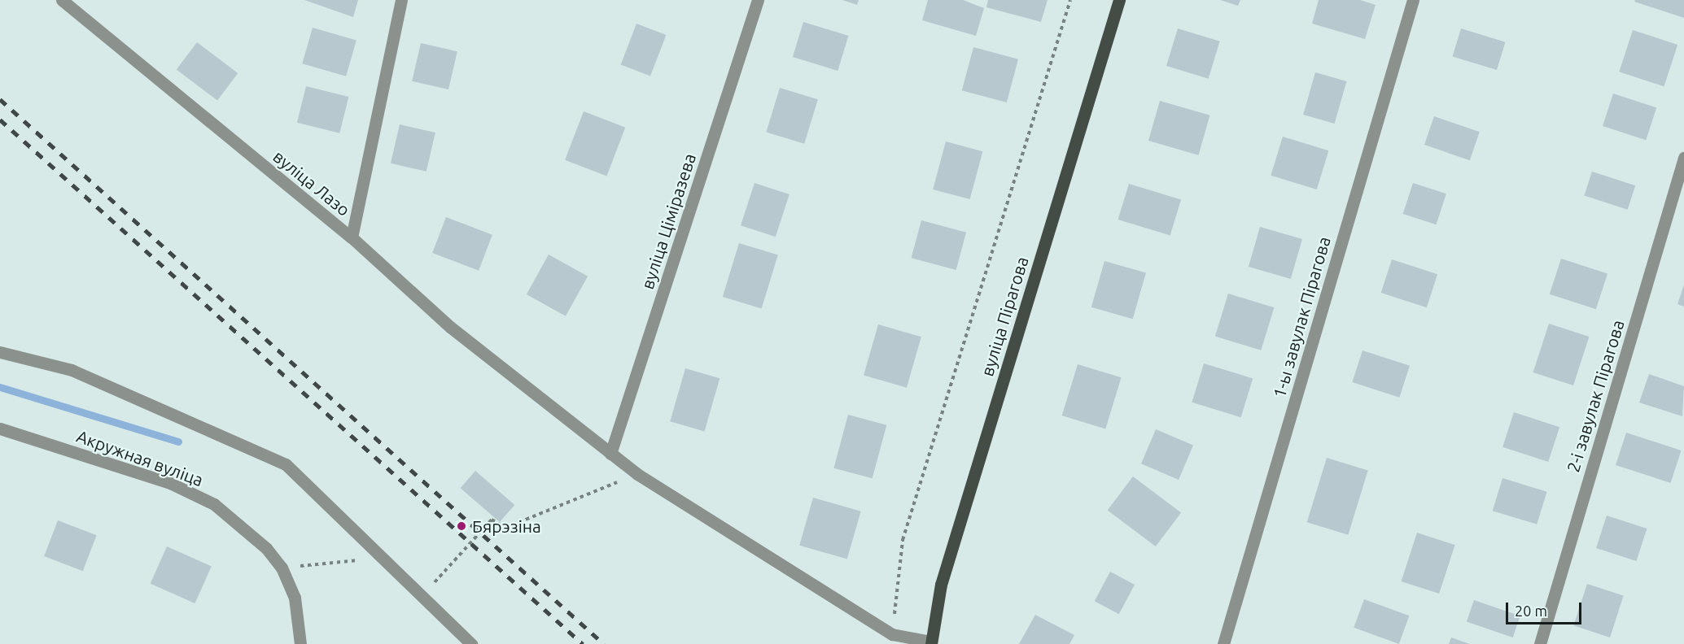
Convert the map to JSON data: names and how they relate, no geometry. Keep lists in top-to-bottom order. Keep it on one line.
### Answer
{"streets":{"main road":["вуліца Пірагова"],"street":["вуліца Лазо","вуліца Ціміразева","1-ы завулак Пірагова","2-і завулак Пірагова","Акружная вуліца"]},"places":["Бярэзіна"],"scale_bar":"20 m"}
